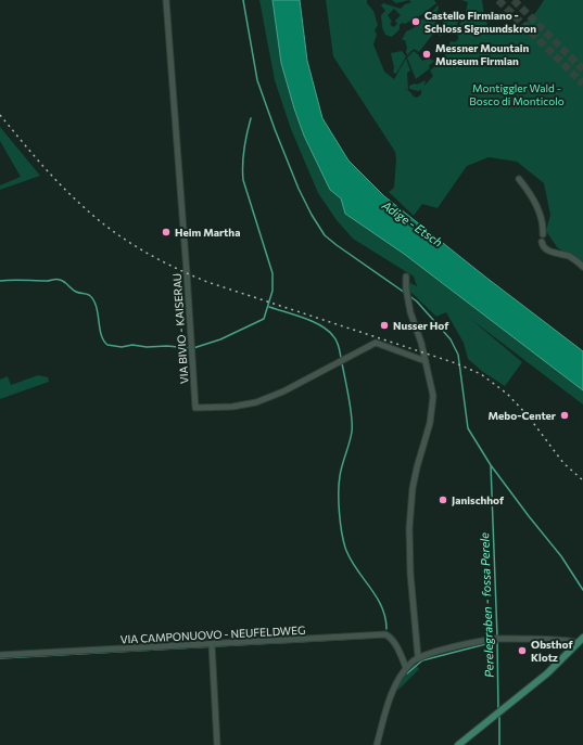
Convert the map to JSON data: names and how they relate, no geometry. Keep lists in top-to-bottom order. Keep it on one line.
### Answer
{"streets":{"street":["VIA BIVIO - KAISERAU","VIA CAMPONUOVO - NEUFELDWEG"]},"water":["Adige - Etsch","Perelegraben - fossa Perele"],"parks":["Montiggler Wald - Bosco di Monticolo"],"places":["Castello Firmiano - Schloss Sigmundskron","Messner Mountain Museum Firmian","Heim Martha","Nusser Hof","Mebo-Center","Janischhof","Obsthof Klotz"]}
